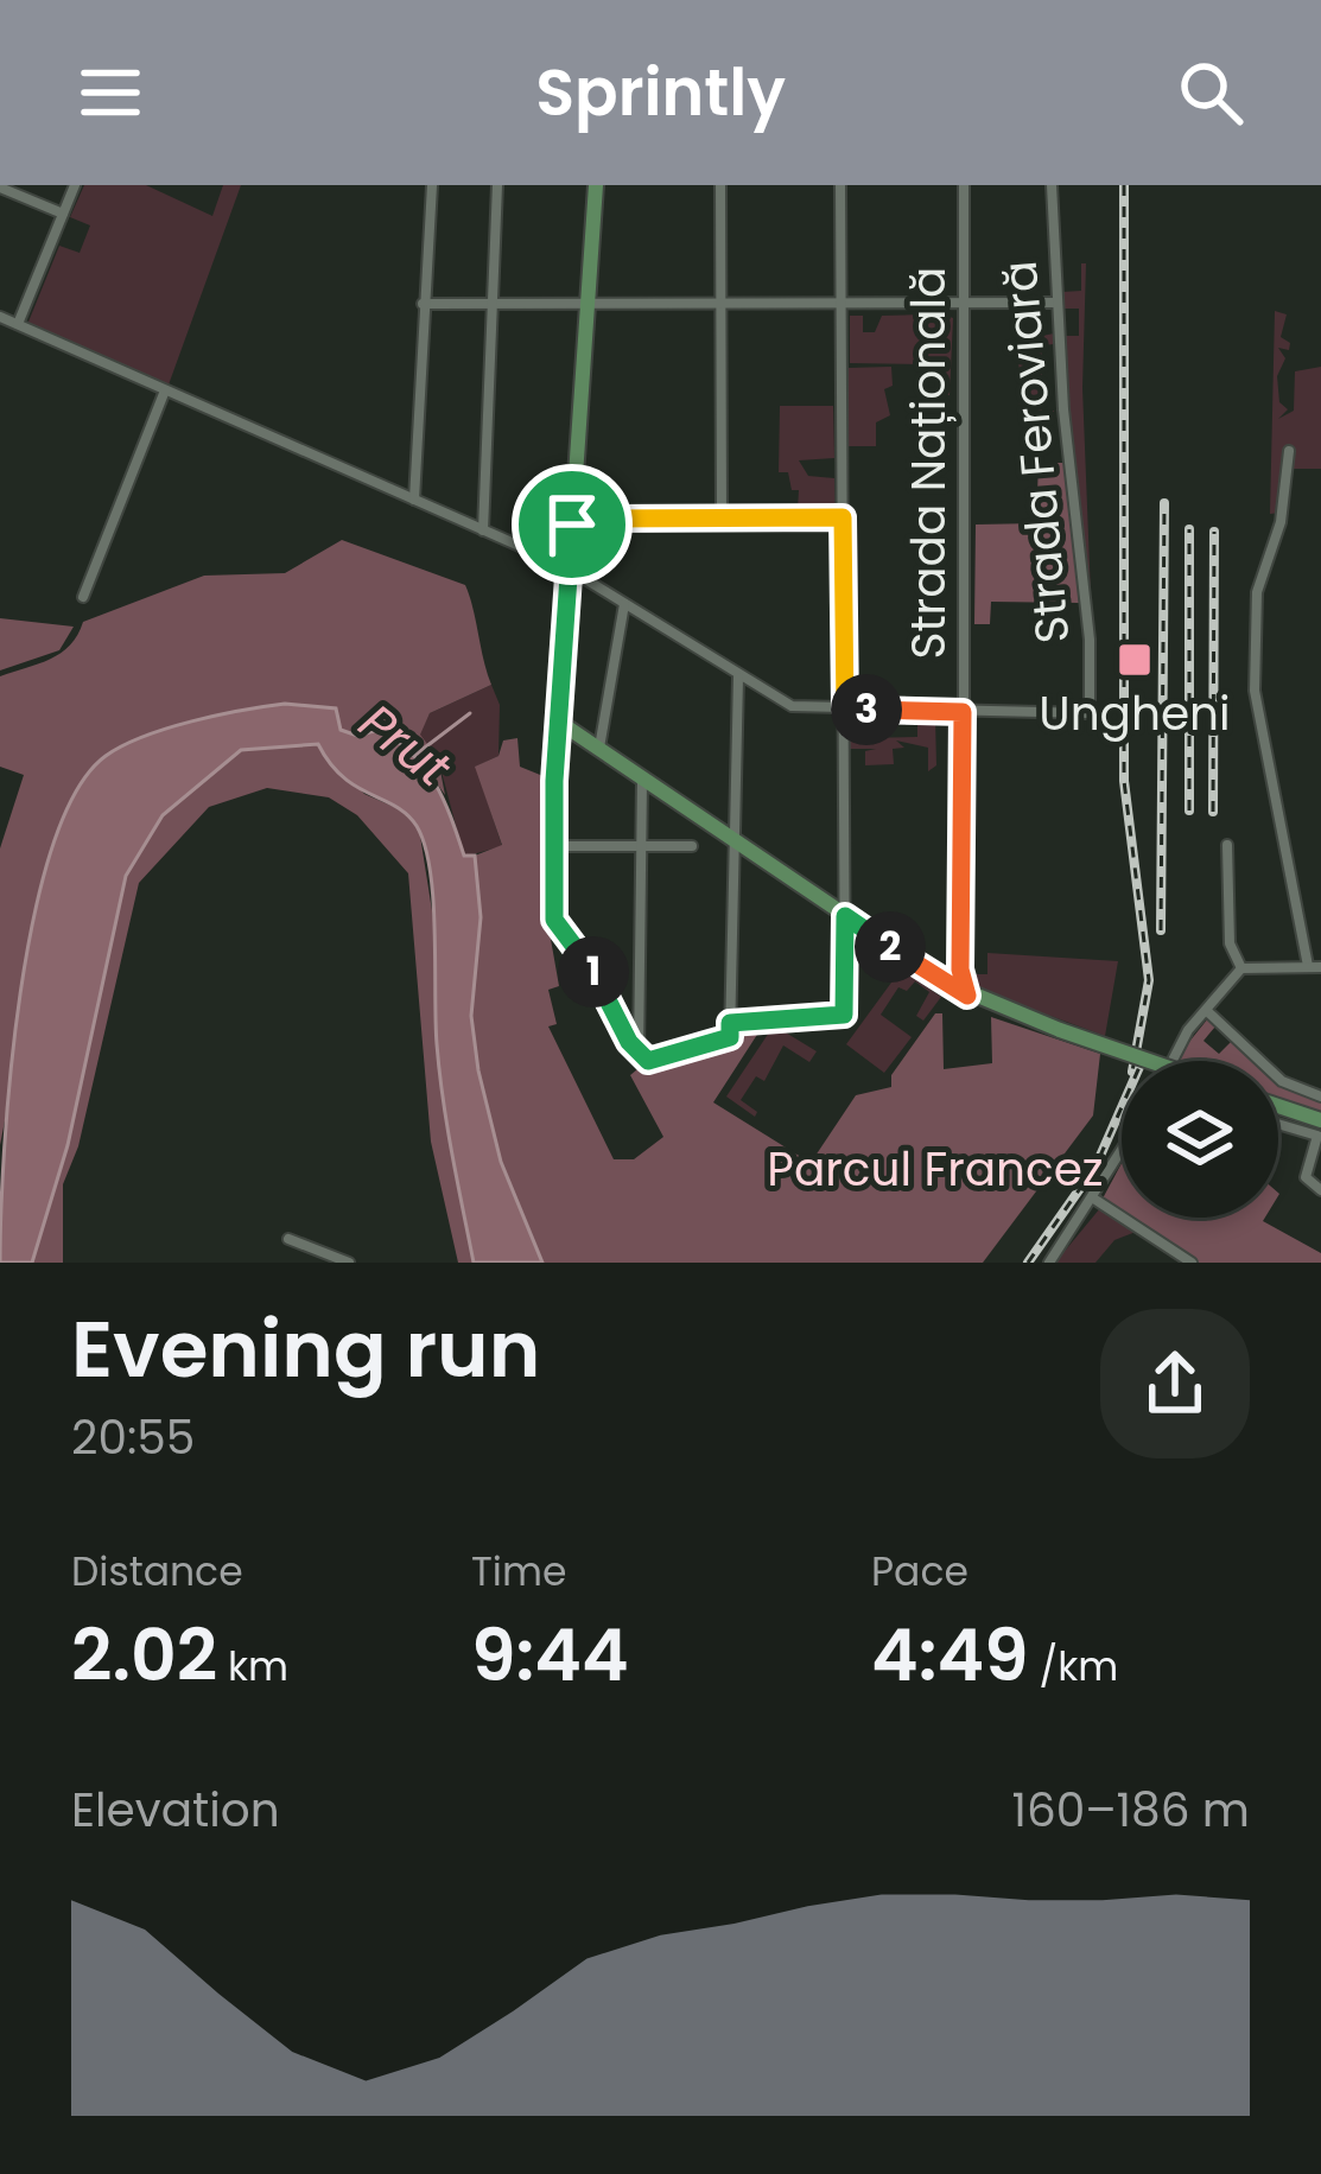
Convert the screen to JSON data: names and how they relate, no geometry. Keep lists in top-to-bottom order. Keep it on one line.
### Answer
{"streets":{"street":["Strada Feroviară","Strada Națională"]},"crossings":[["Strada Feroviară","Strada Națională"]],"water":["Prut"],"parks":["Parcul Francez"],"places":{"transit":["Ungheni"]},"page":{"header":"Sprintly","pins":["3","2","1"],"heading":["Evening run","20:55"],"stats":[["Distance","2.02 km"],["Time","9:44"],["Pace","4:49 /km"]],"chart":["Elevation","160–186 m"]}}
